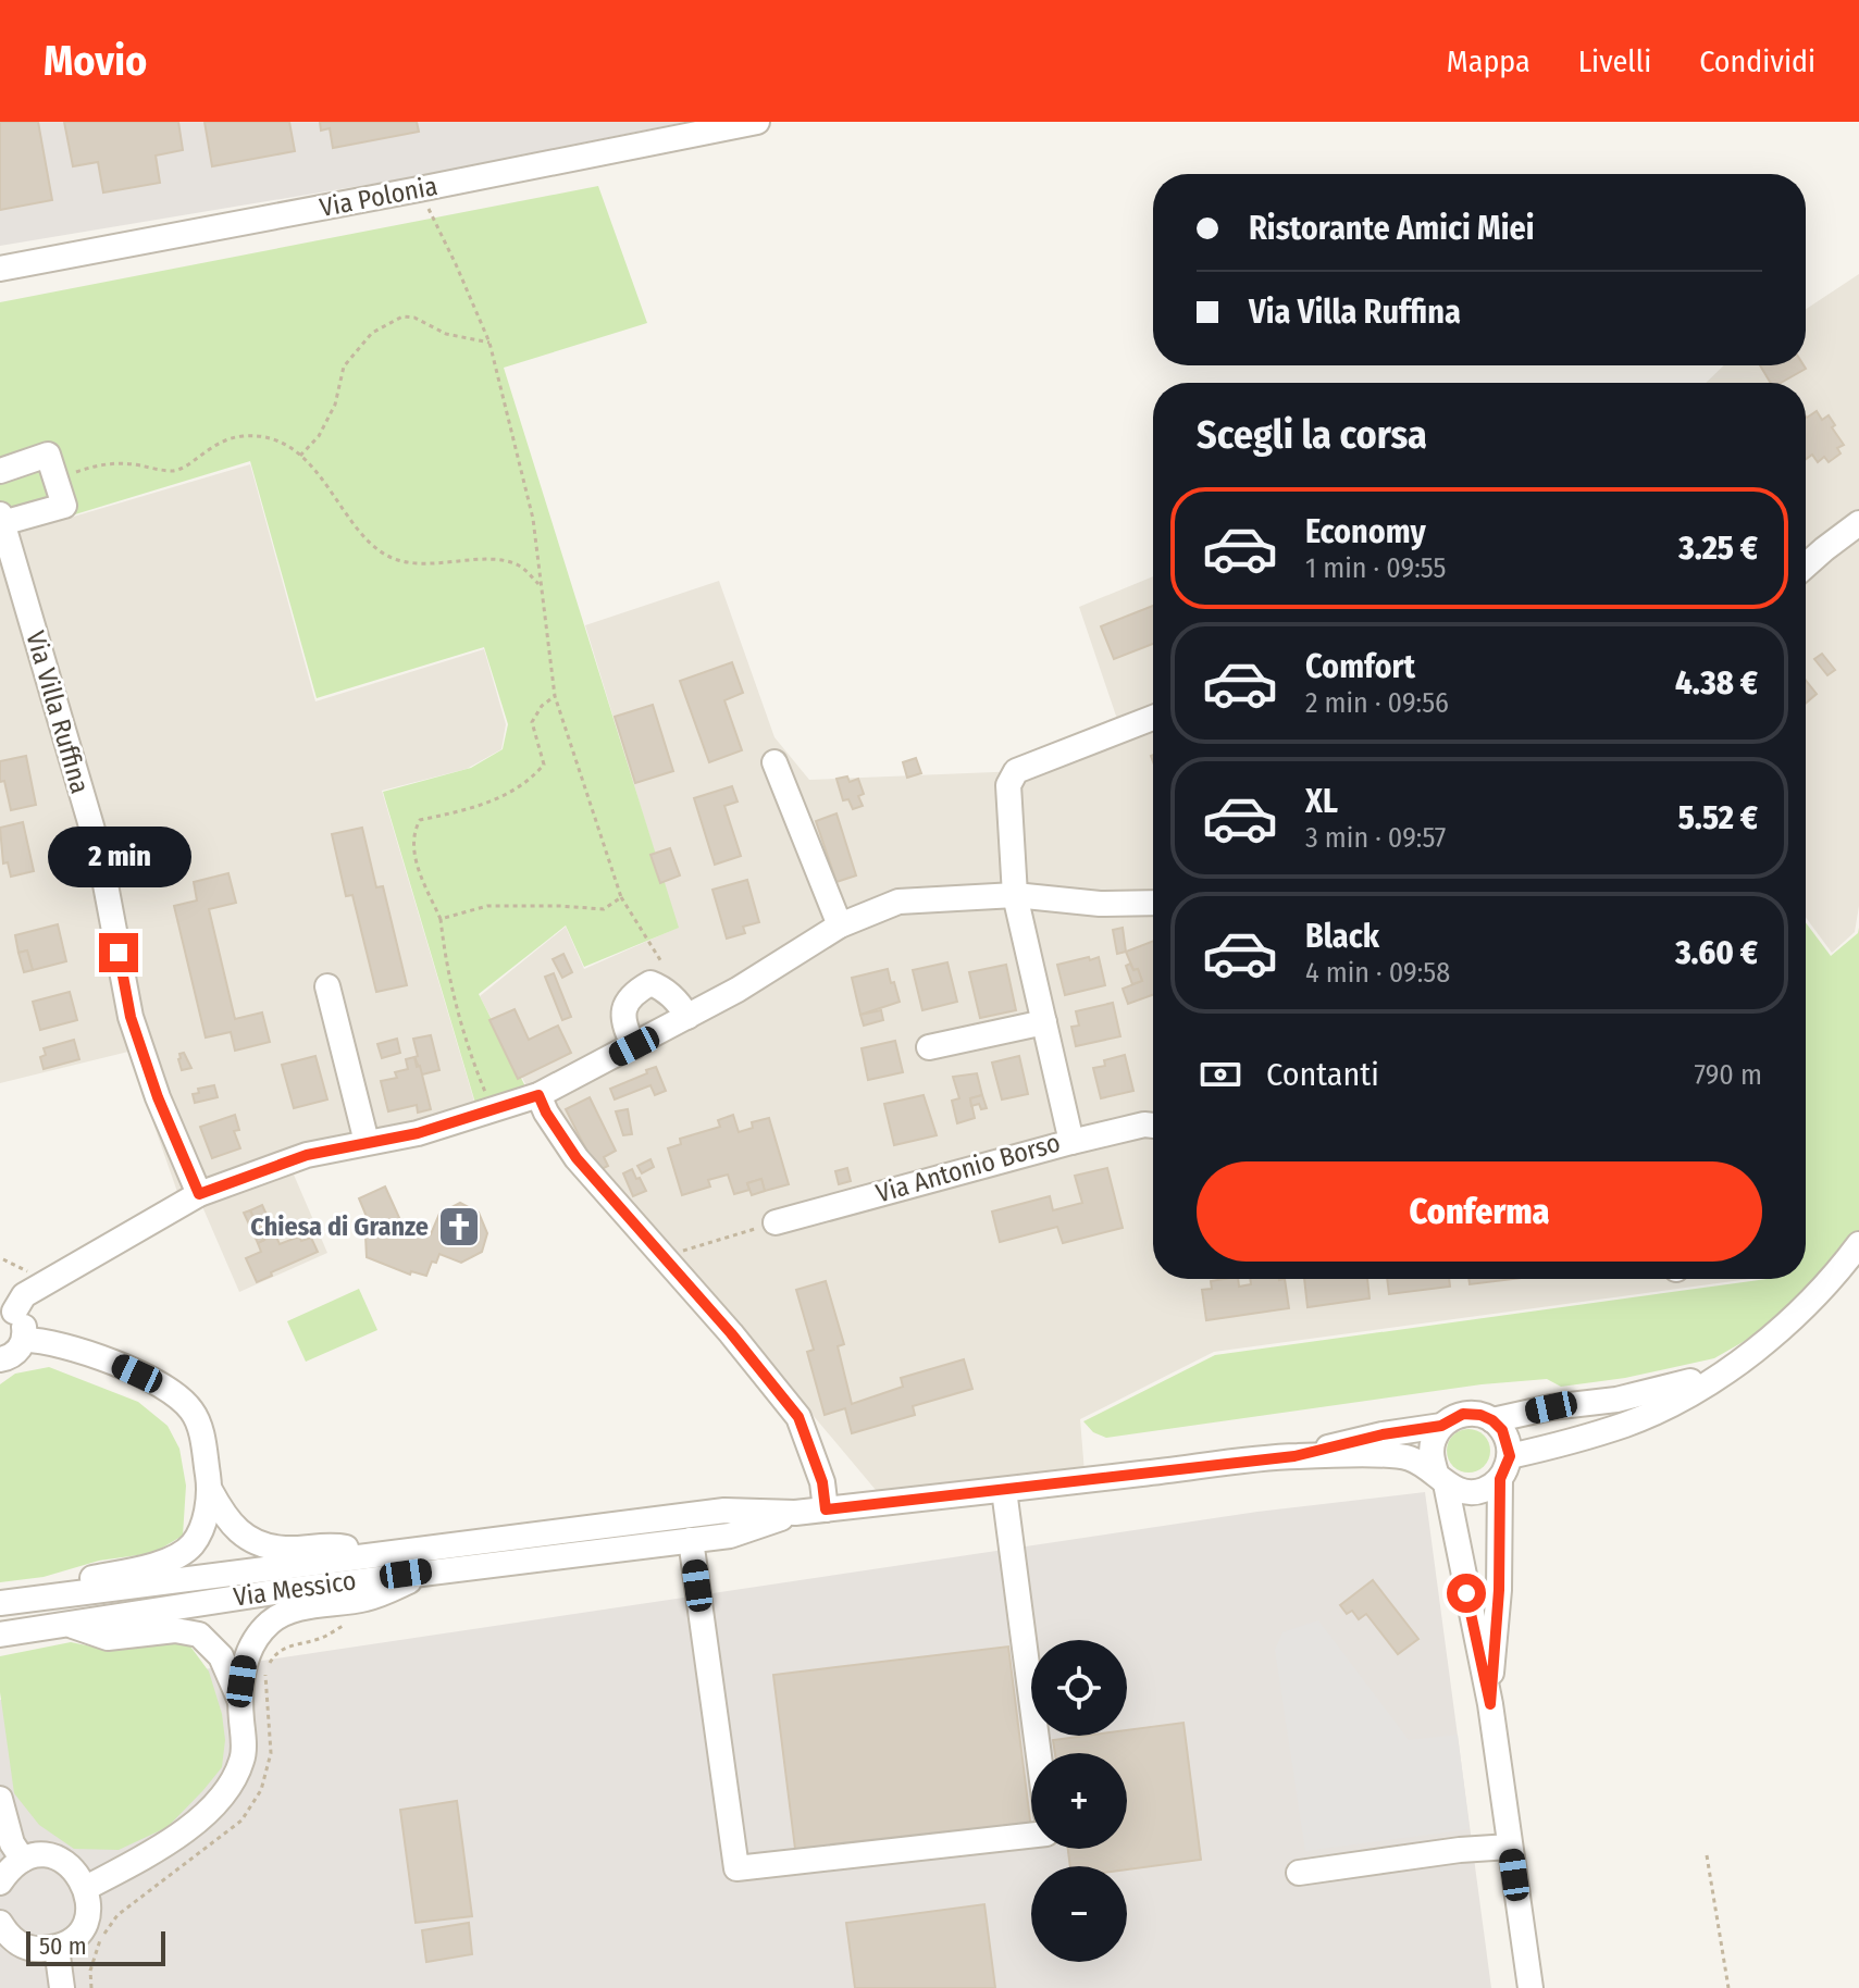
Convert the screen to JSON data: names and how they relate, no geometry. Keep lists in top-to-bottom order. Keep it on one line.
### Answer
{"streets":{"street":["Via Polonia","Via Villa Ruffina","Via Antonio Borso","Via Messico"]},"places":{"church":["Chiesa di Granze"]},"scale_bar":"50 m","page":{"header":"Movio","nav":["Mappa","Livelli","Condividi"],"banner":["Ristorante Amici Miei","Via Villa Ruffina"],"heading":"Scegli la corsa","list":[{"name":"Economy","note":"1 min · 09:55","value":"3.25 €"},{"name":"Comfort","note":"2 min · 09:56","value":"4.38 €"},{"name":"XL","note":"3 min · 09:57","value":"5.52 €"},{"name":"Black","note":"4 min · 09:58","value":"3.60 €"}],"bubble":"2 min","pay":["Contanti","790 m"],"buttons":"Conferma","map_buttons":["+","−"],"scale":"50 m"}}
